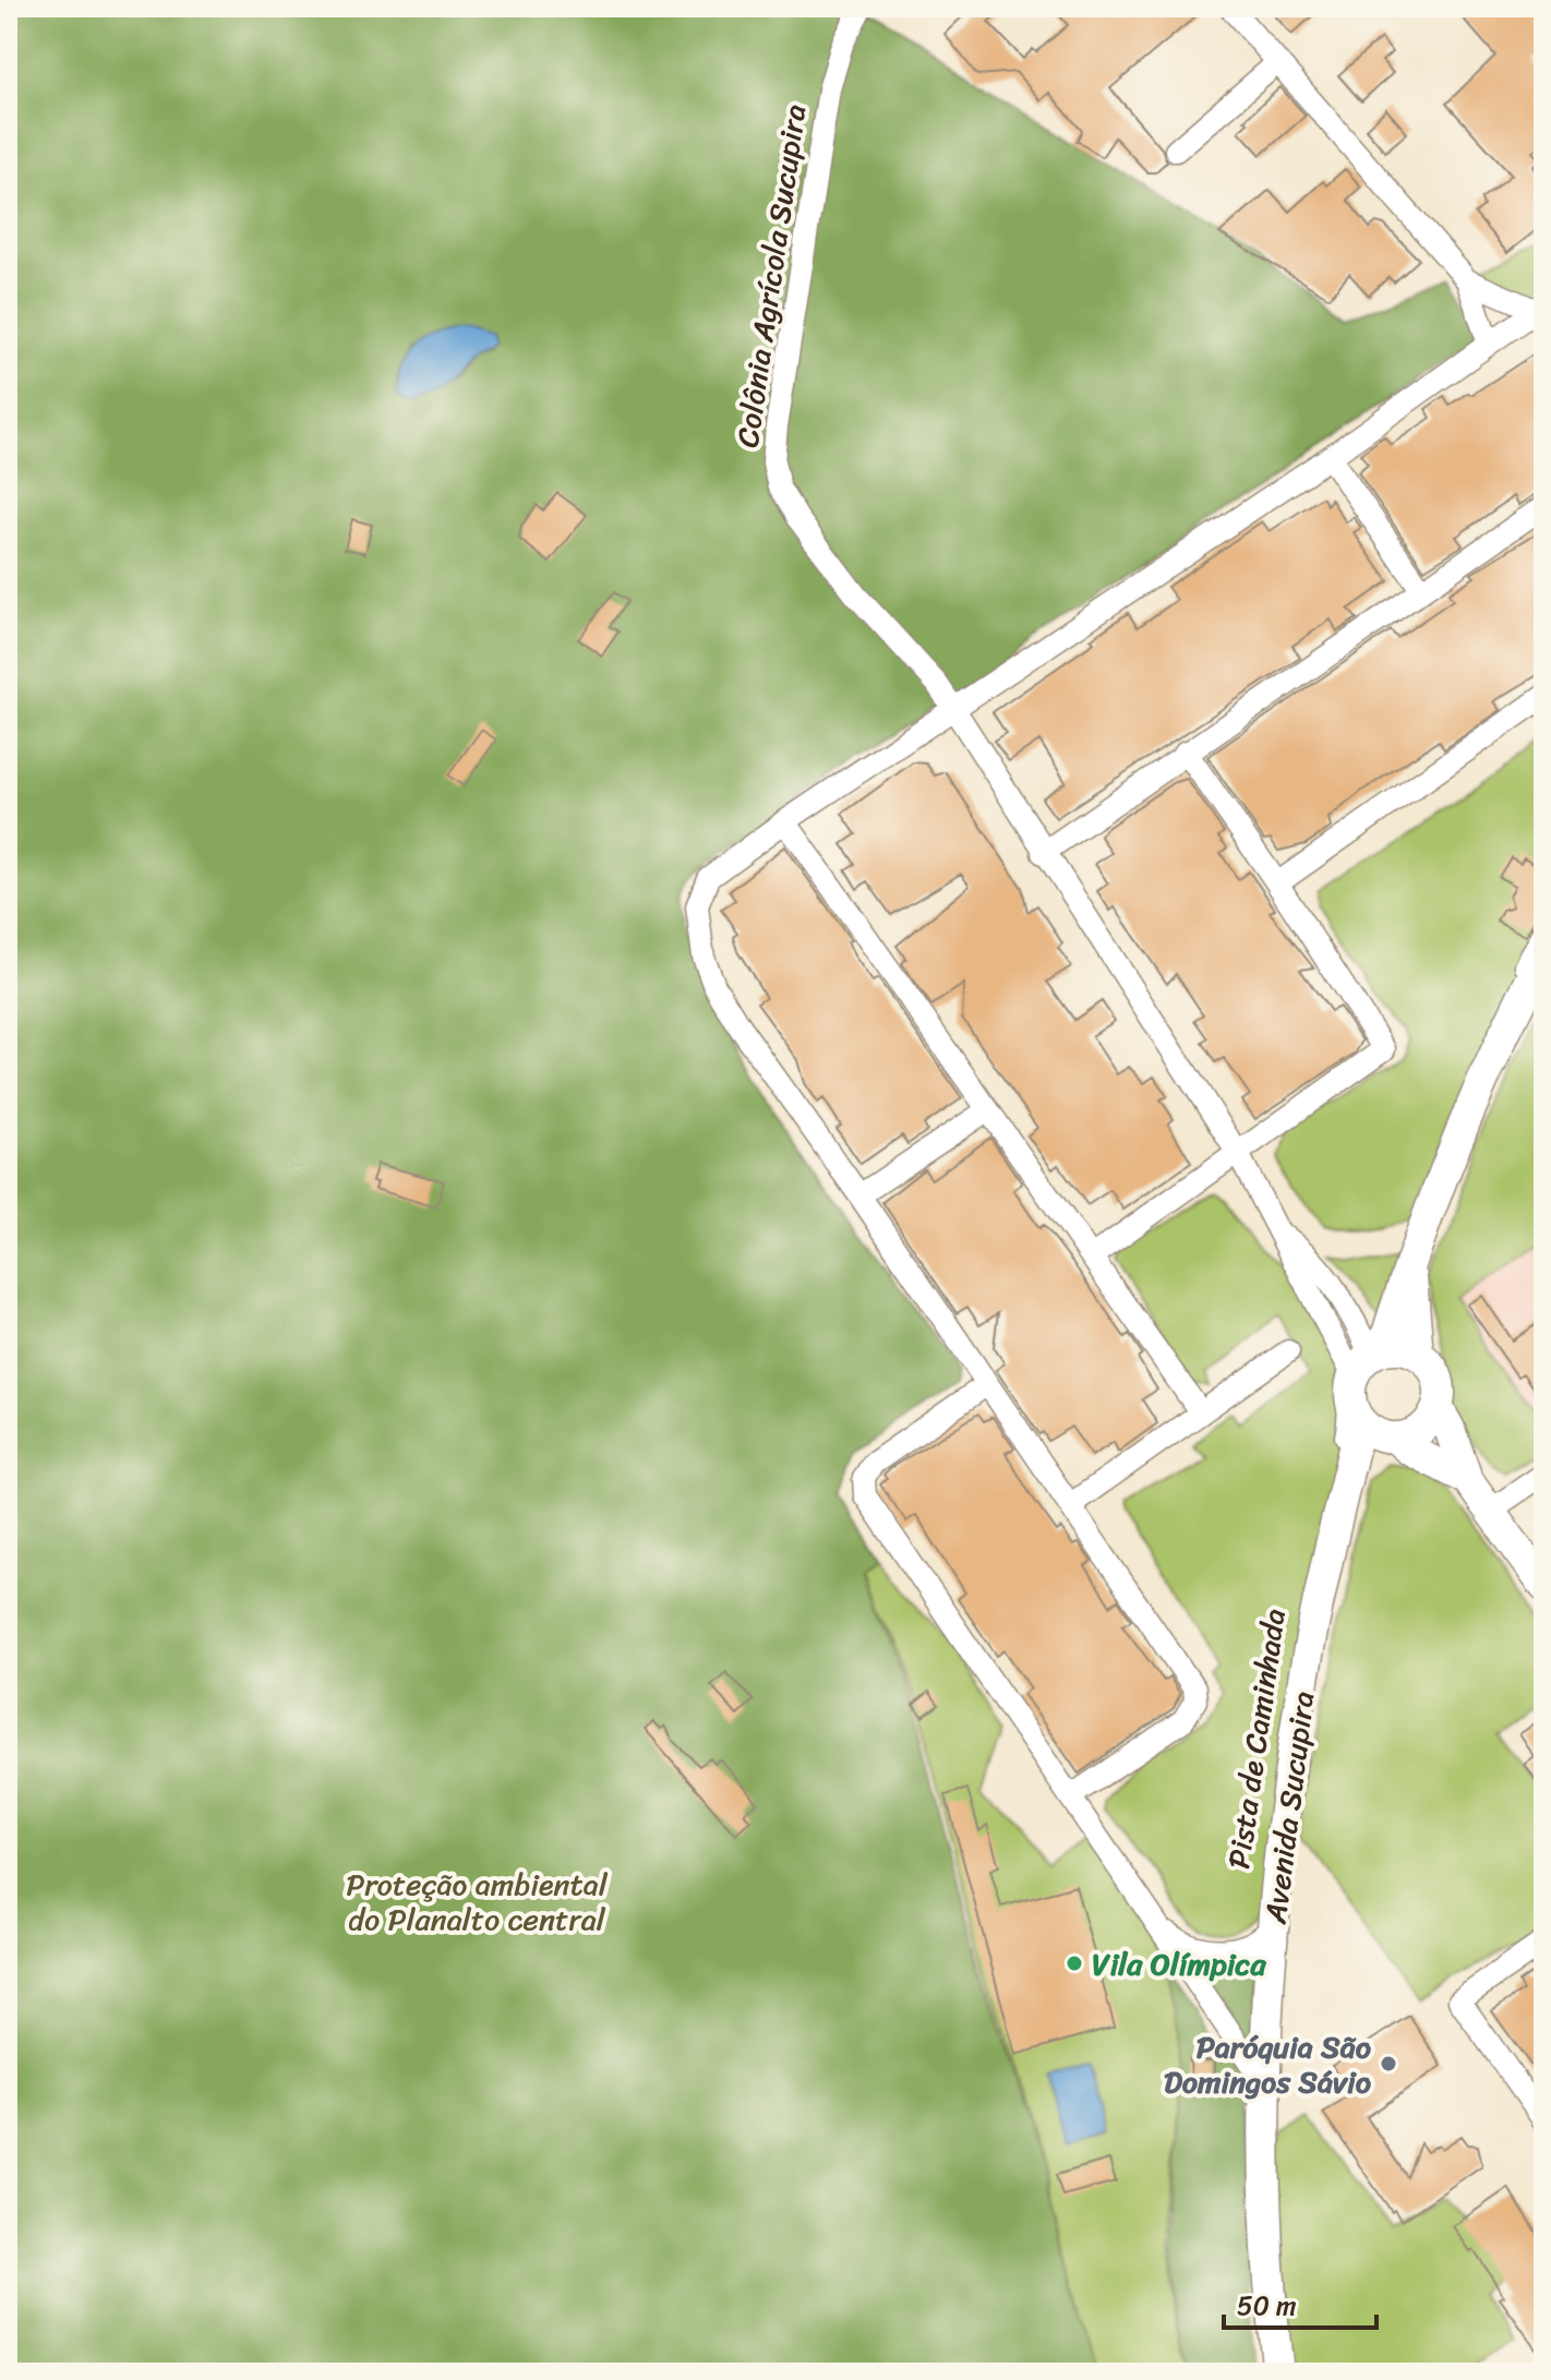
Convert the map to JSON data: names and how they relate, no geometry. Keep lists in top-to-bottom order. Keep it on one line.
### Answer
{"streets":{"street":["Colônia Agrícola Sucupira","Pista de Caminhada","Avenida Sucupira"]},"crossings":[["Colônia Agrícola Sucupira","Pista de Caminhada"],["Pista de Caminhada","Avenida Sucupira"]],"parks":["Proteção ambiental do Planalto central"],"places":["Vila Olímpica","Paróquia São Domingos Sávio"],"scale_bar":"50 m"}
